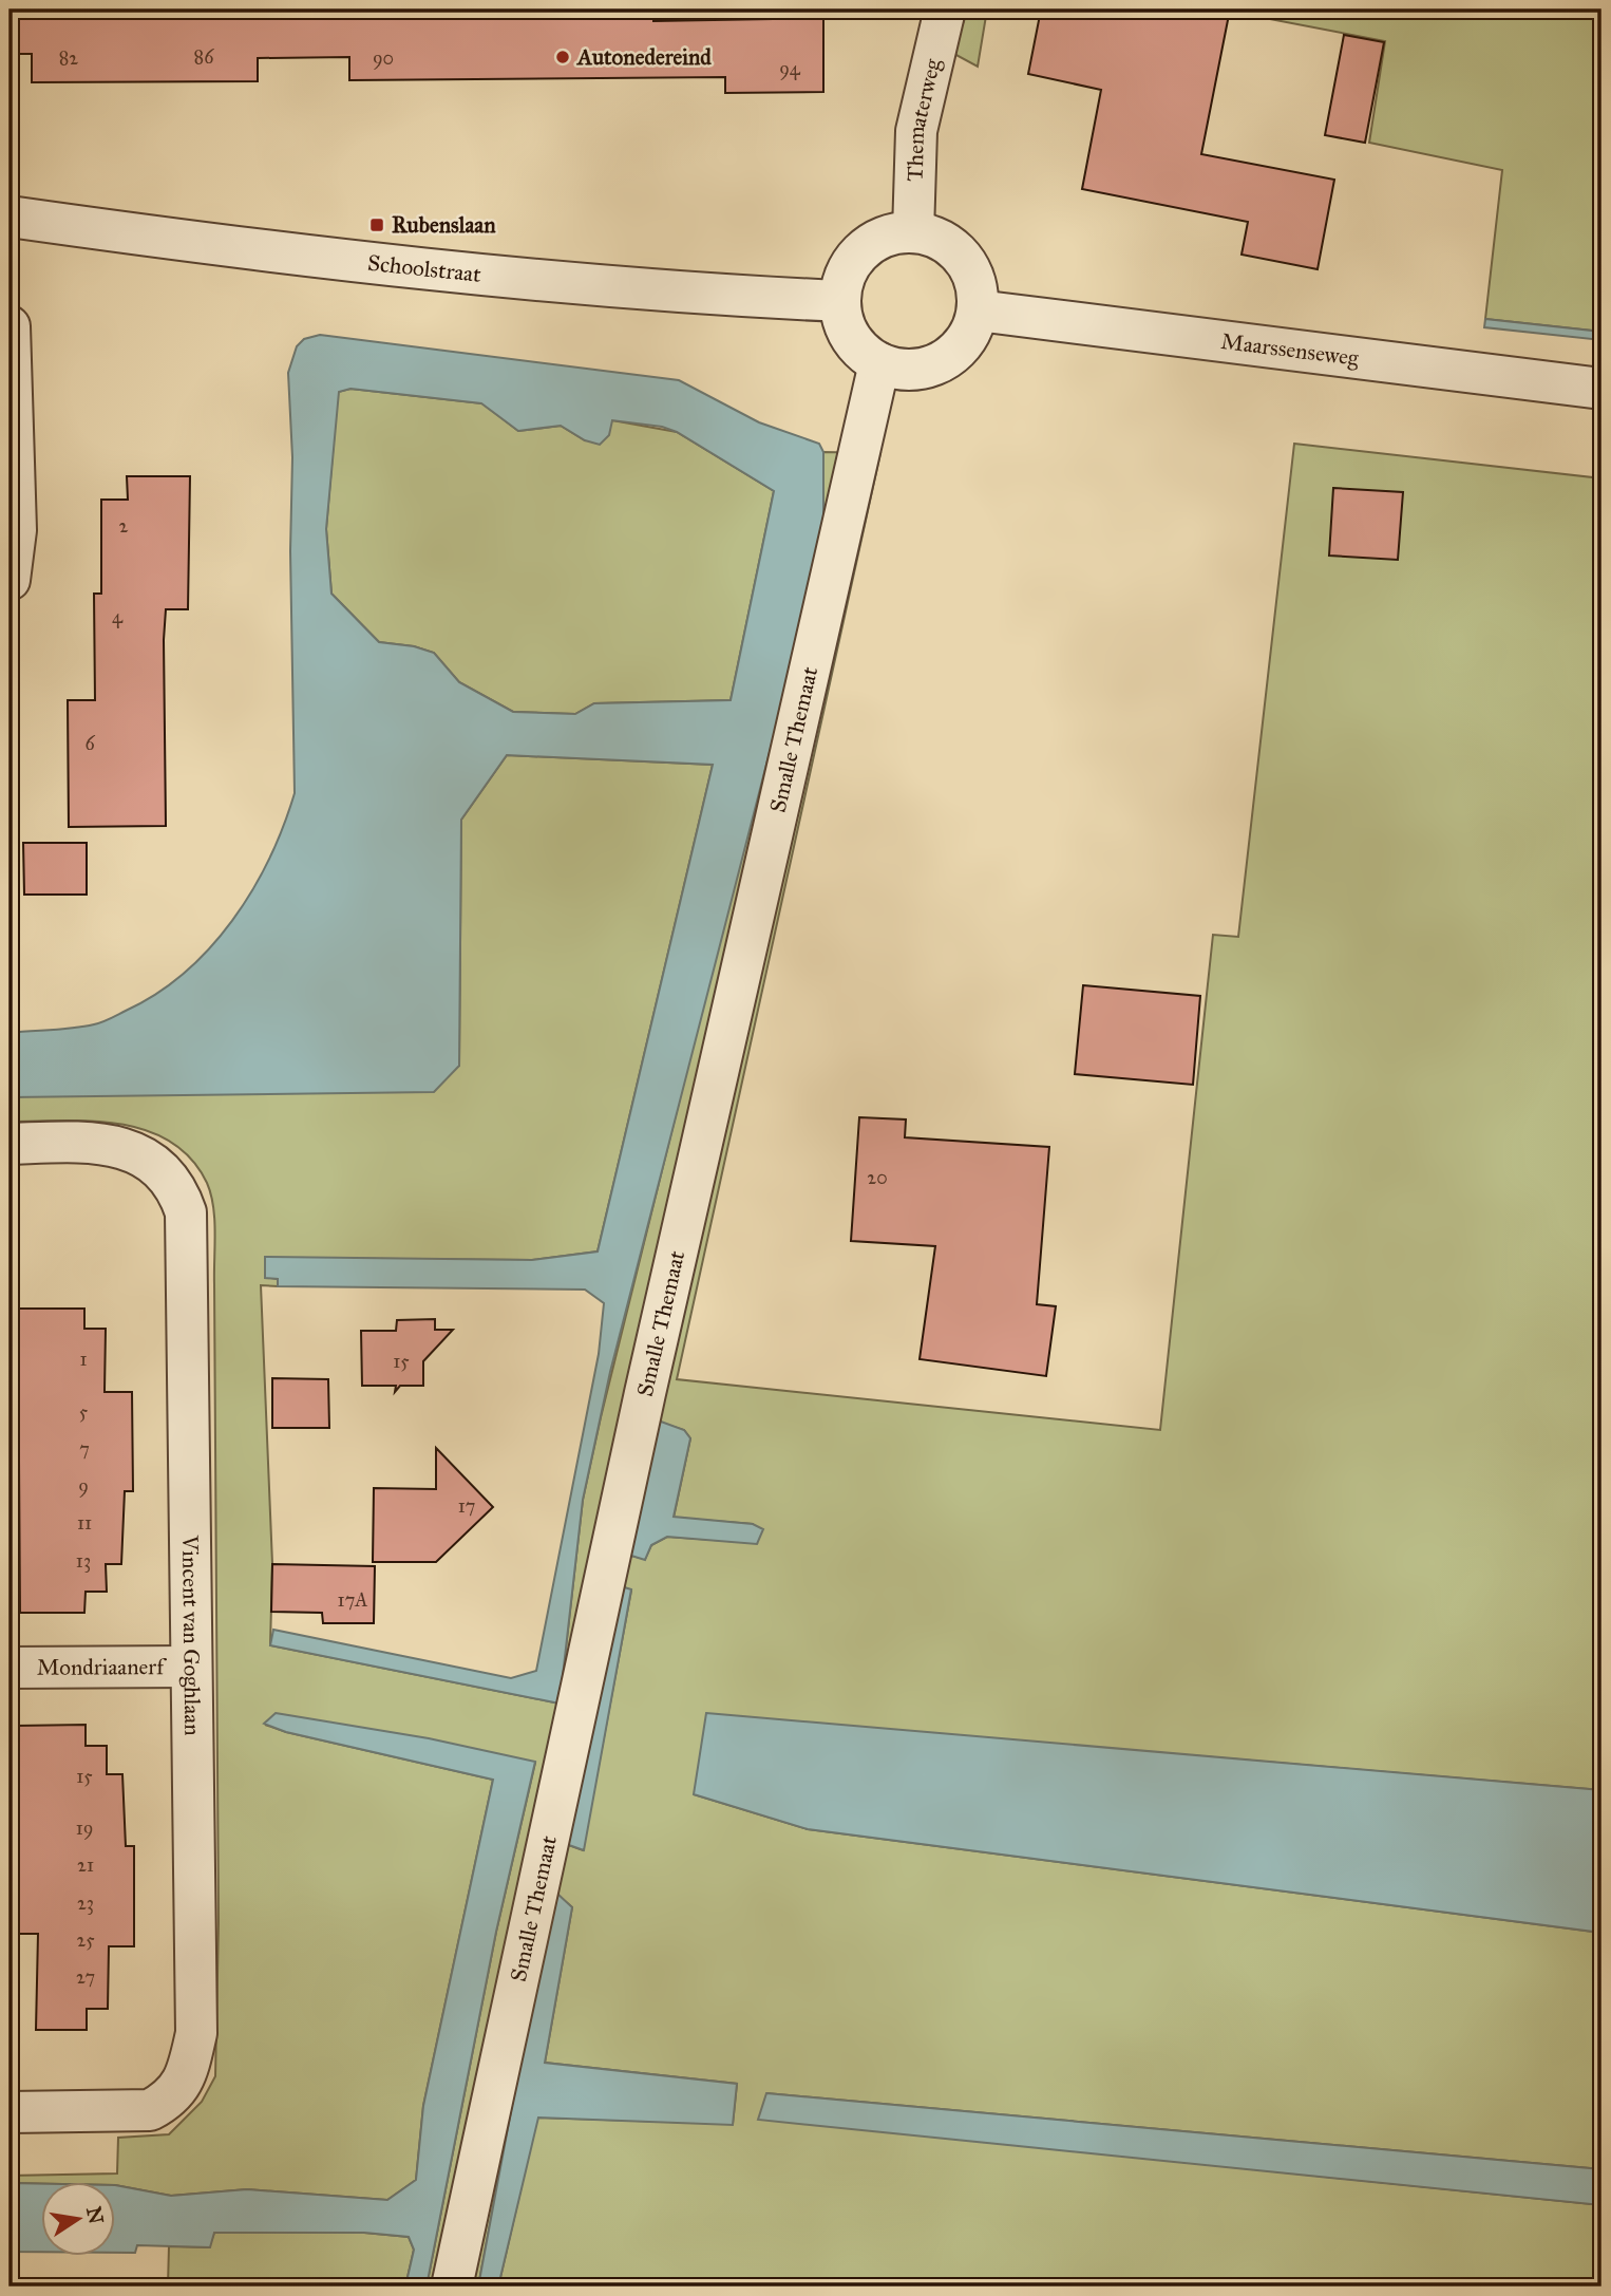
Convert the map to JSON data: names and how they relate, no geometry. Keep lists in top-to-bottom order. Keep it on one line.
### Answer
{"streets":{"street":["Thematerweg","Schoolstraat","Maarssenseweg","Smalle Themaat","Vincent van Goghlaan","Mondriaanerf"]},"crossings":[["Thematerweg","Schoolstraat"],["Thematerweg","Maarssenseweg"],["Thematerweg","Smalle Themaat"],["Schoolstraat","Maarssenseweg"],["Schoolstraat","Smalle Themaat"],["Maarssenseweg","Smalle Themaat"],["Vincent van Goghlaan","Mondriaanerf"]],"places":{"other":["Autonedereind"],"transit":["Rubenslaan"]},"house_numbers":["86","82","90","94","2","4","6","20","1","15","5","7","9","17","11","13","17A","15","19","21","23","25","27"],"north":"right"}
